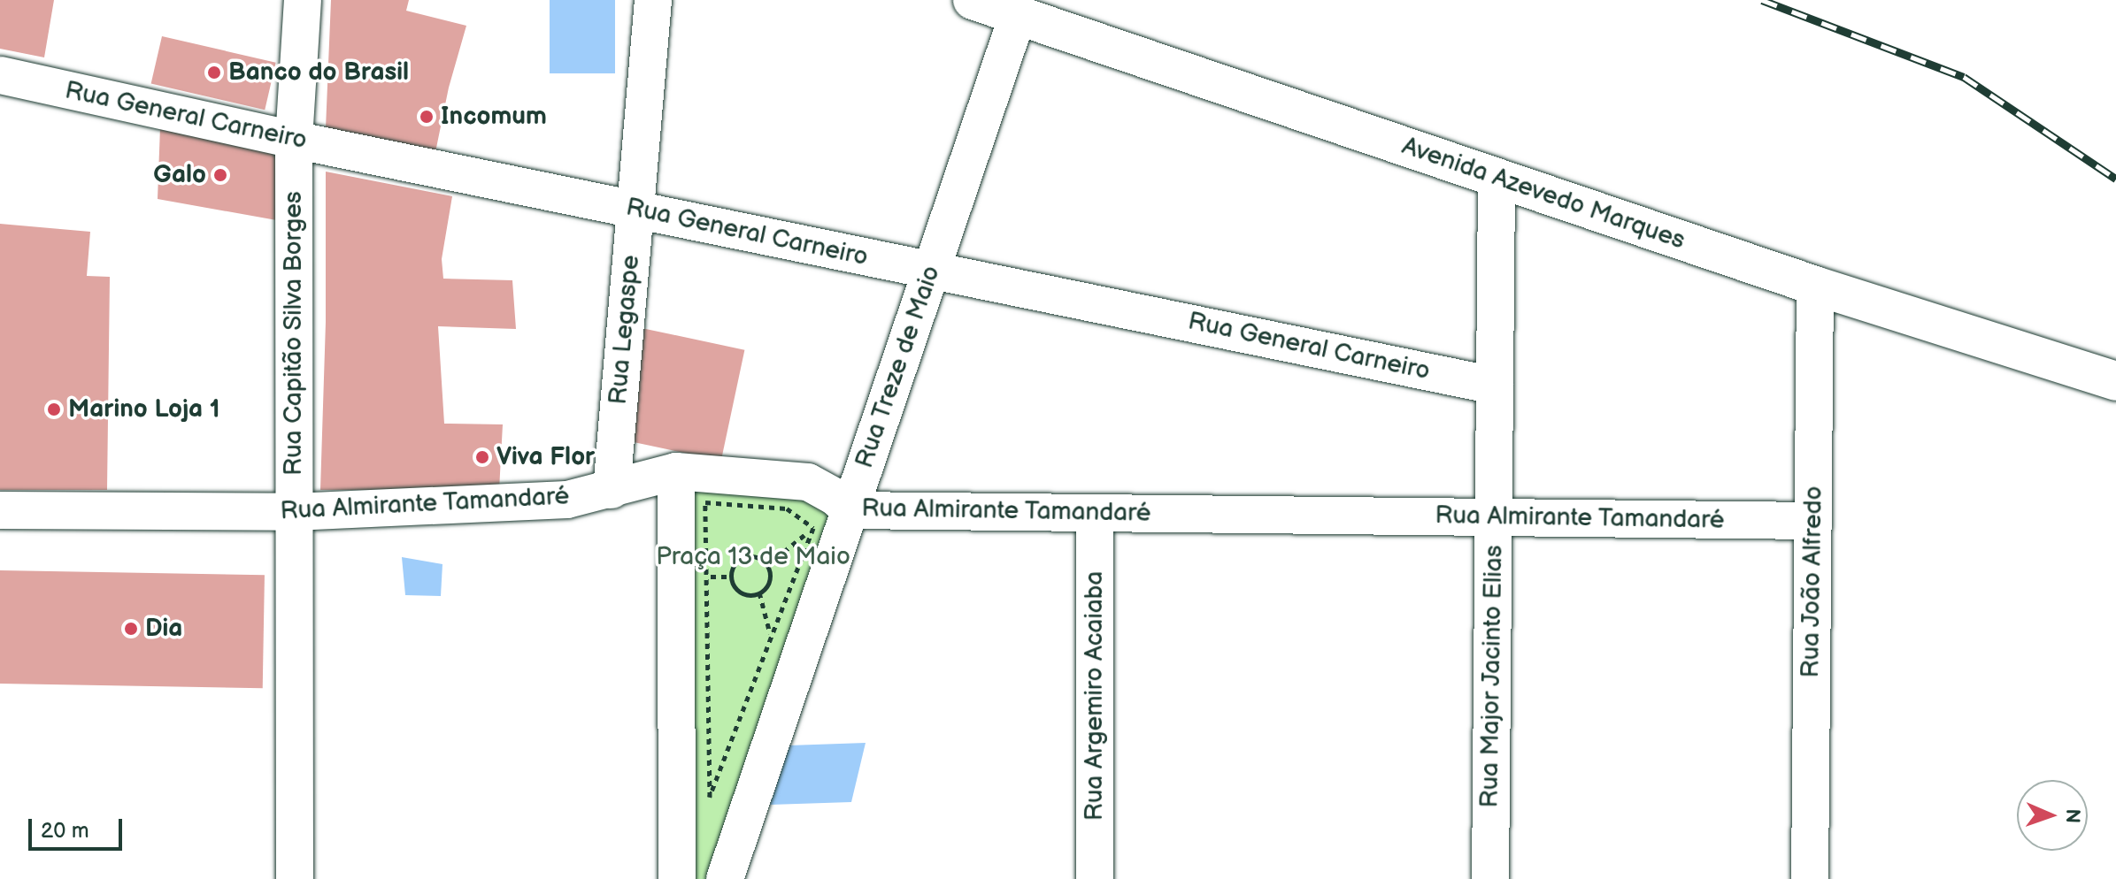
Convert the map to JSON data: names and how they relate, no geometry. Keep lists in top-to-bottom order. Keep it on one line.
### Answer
{"streets":{"street":["Rua General Carneiro","Avenida Azevedo Marques","Rua Legaspe","Rua Capitão Silva Borges","Rua Treze de Maio","Rua Almirante Tamandaré","Rua João Alfredo","Rua Major Jacinto Elias","Rua Argemiro Acaiaba"]},"crossings":[["Rua General Carneiro","Rua Legaspe"],["Rua General Carneiro","Rua Capitão Silva Borges"],["Rua General Carneiro","Rua Treze de Maio"],["Rua General Carneiro","Rua Major Jacinto Elias"],["Avenida Azevedo Marques","Rua Treze de Maio"],["Avenida Azevedo Marques","Rua João Alfredo"],["Avenida Azevedo Marques","Rua Major Jacinto Elias"],["Rua Legaspe","Rua Almirante Tamandaré"],["Rua Capitão Silva Borges","Rua Almirante Tamandaré"],["Rua Treze de Maio","Rua Almirante Tamandaré"],["Rua Almirante Tamandaré","Rua João Alfredo"],["Rua Almirante Tamandaré","Rua Major Jacinto Elias"],["Rua Almirante Tamandaré","Rua Argemiro Acaiaba"]],"parks":["Praça 13 de Maio"],"places":["Banco do Brasil","Incomum","Galo","Marino Loja 1","Viva Flor","Dia"],"scale_bar":"20 m","north":"right"}
